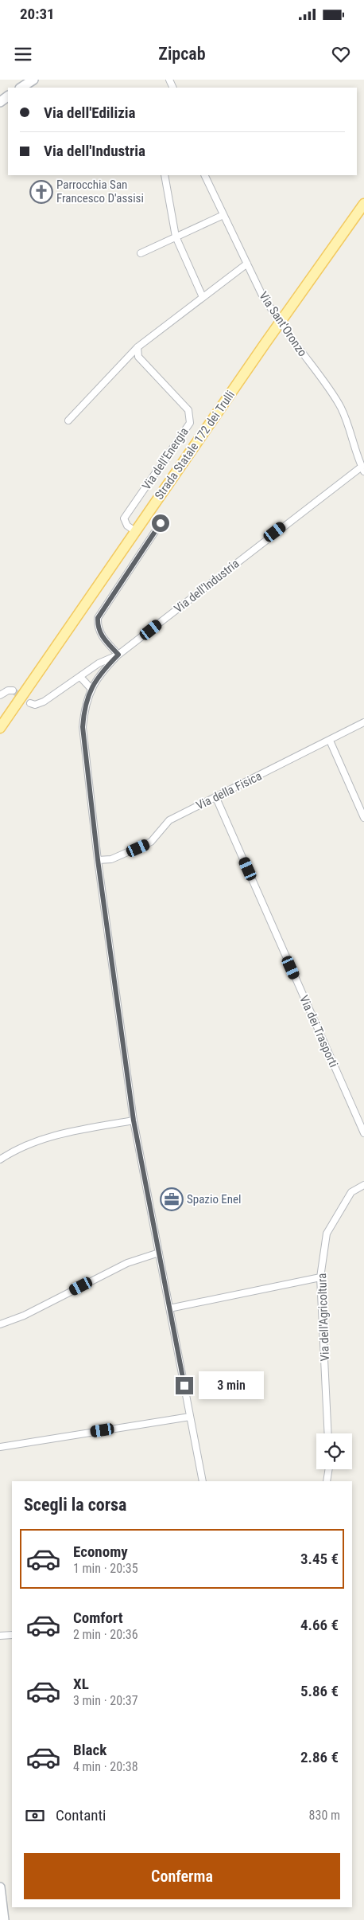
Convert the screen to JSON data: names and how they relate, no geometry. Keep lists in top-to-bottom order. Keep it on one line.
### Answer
{"streets":{"main road":["Strada Statale 172 dei Trulli"],"street":["Via Sant'Oronzo","Via dell'Energia","Via dell'Industria","Via della Fisica","Via dei Trasporti","Via dell'Agricoltura"]},"crossings":[["Via Sant'Oronzo","Via dell'Industria"],["Strada Statale 172 dei Trulli","Via dell'Energia"],["Via dell'Industria","Via della Fisica"],["Via della Fisica","Via dei Trasporti"]],"places":{"church":["Parrocchia San Francesco D'assisi"],"office":["Spazio Enel"]},"page":{"status":"20:31","header":"Zipcab","banner":["Via dell'Edilizia","Via dell'Industria"],"bubble":"3 min","heading":"Scegli la corsa","list":[{"name":"Economy","note":"1 min · 20:35","value":"3.45 €"},{"name":"Comfort","note":"2 min · 20:36","value":"4.66 €"},{"name":"XL","note":"3 min · 20:37","value":"5.86 €"},{"name":"Black","note":"4 min · 20:38","value":"2.86 €"}],"pay":["Contanti","830 m"],"buttons":"Conferma"}}
